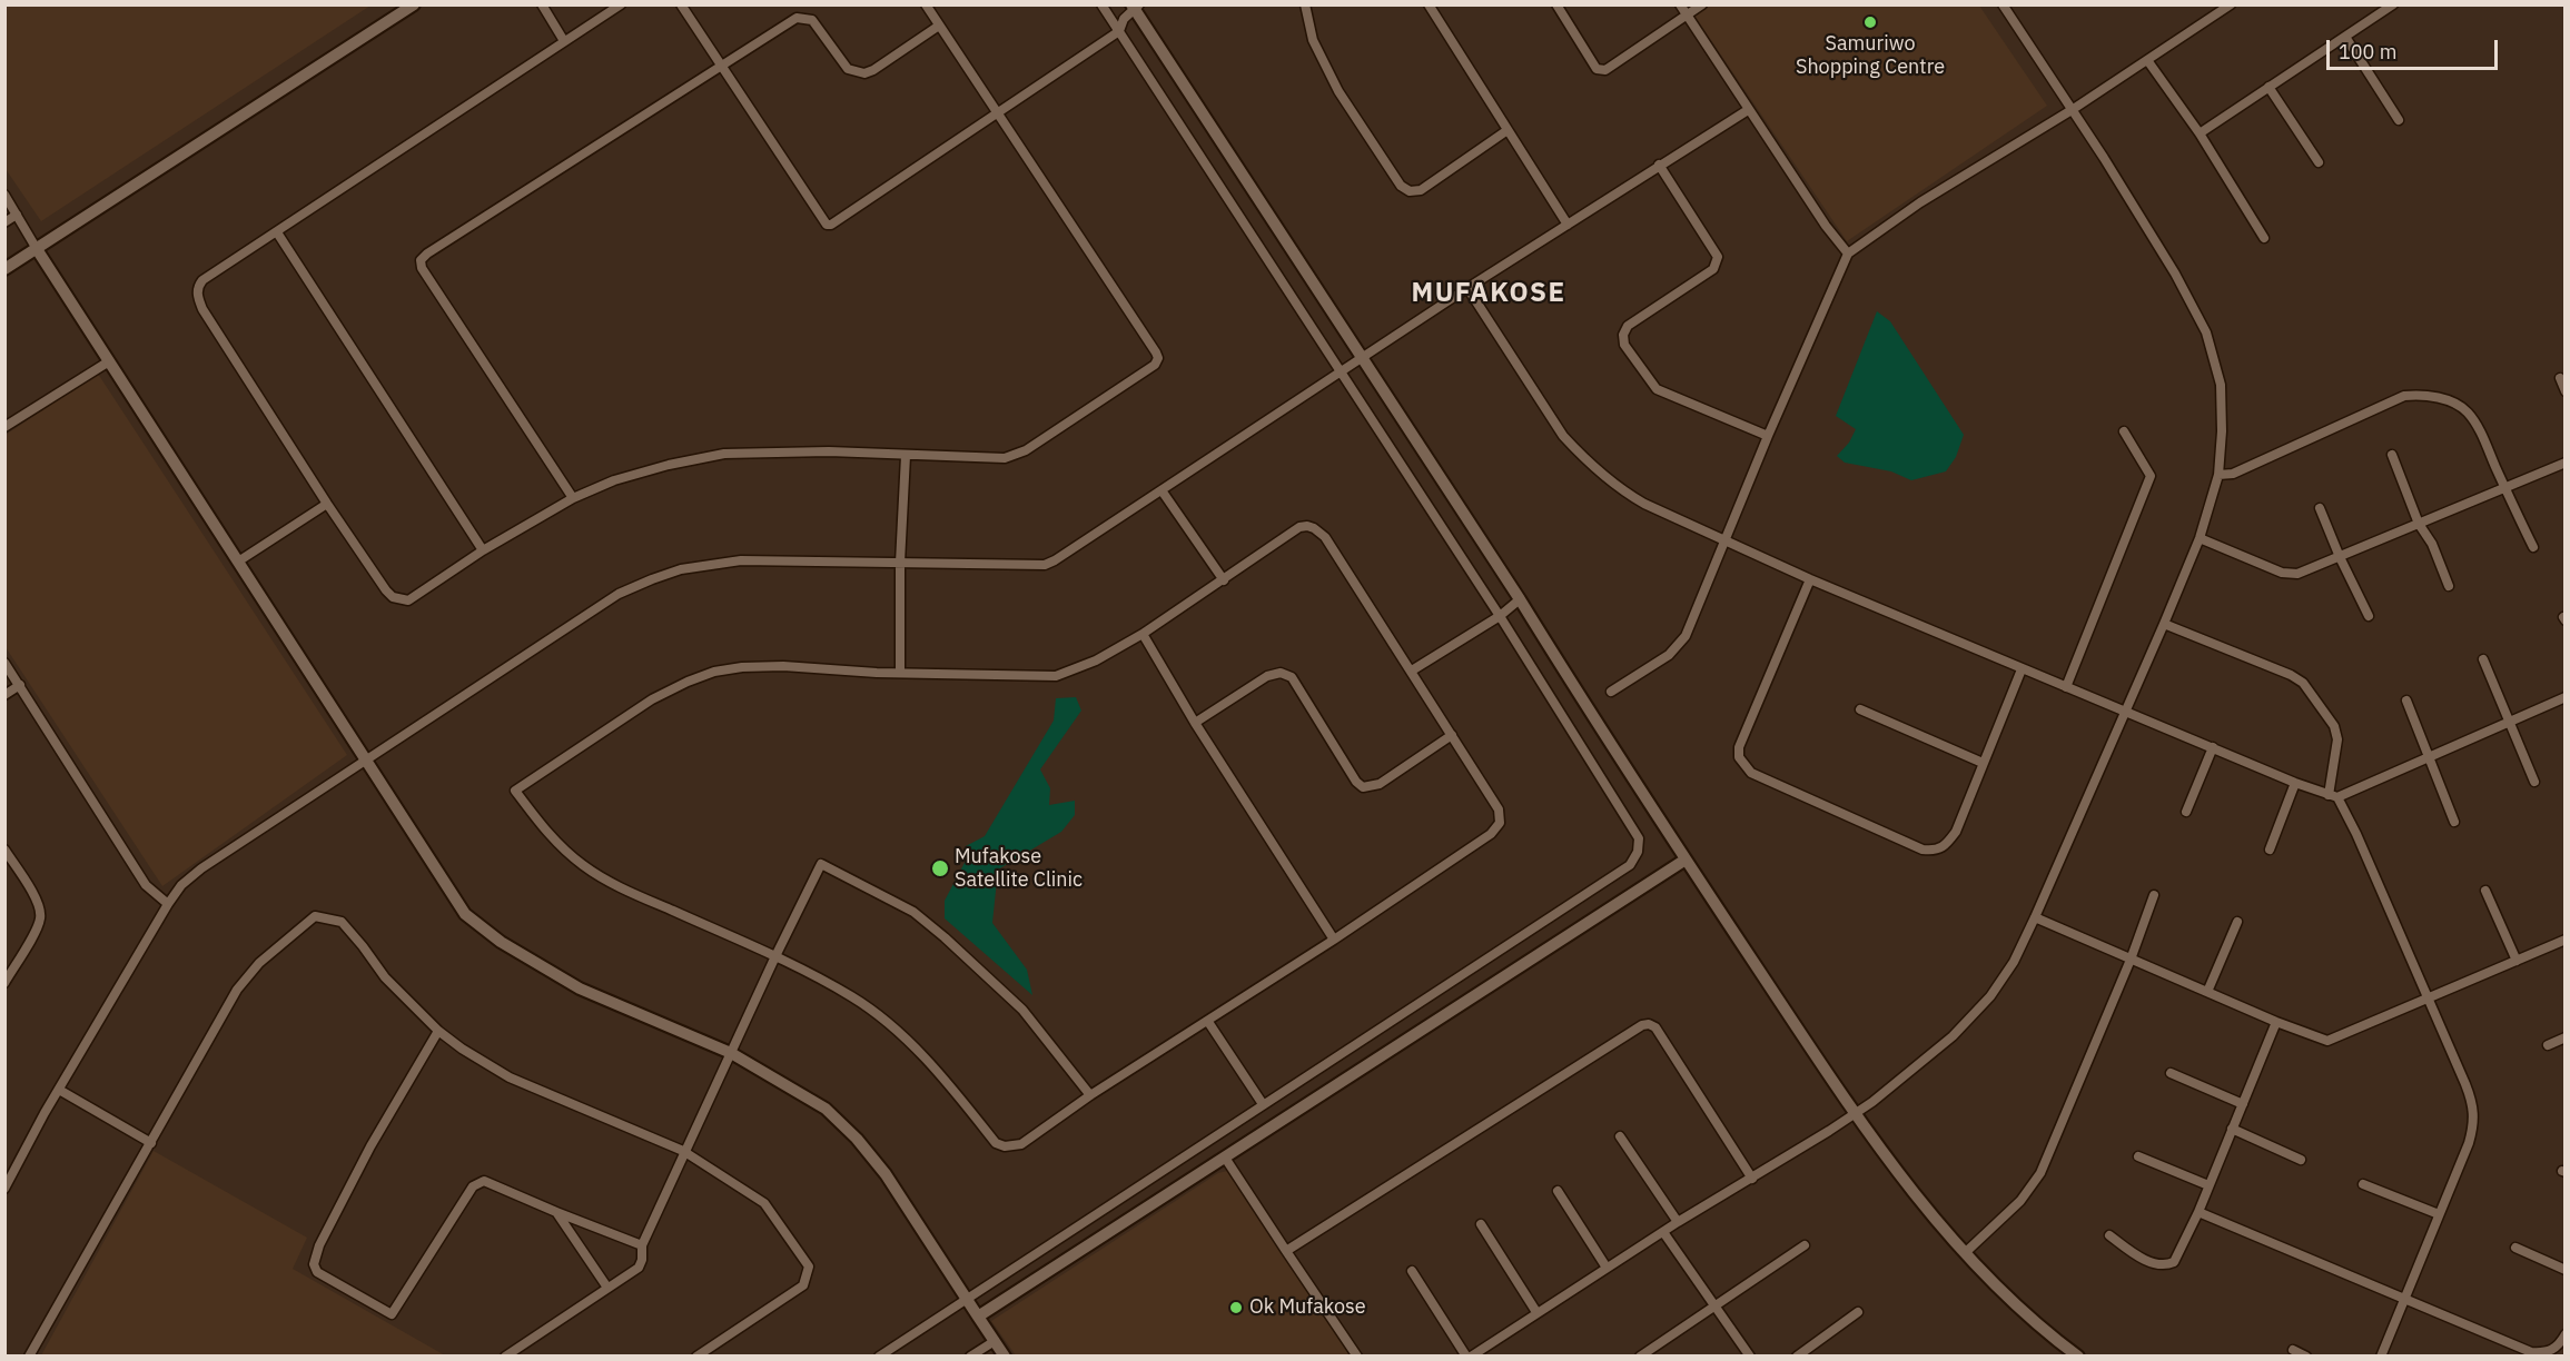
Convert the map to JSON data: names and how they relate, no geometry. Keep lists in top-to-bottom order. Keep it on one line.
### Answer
{"districts":["MUFAKOSE"],"places":["Samuriwo Shopping Centre","Mufakose Satellite Clinic","Ok Mufakose"],"scale_bar":"100 m"}
